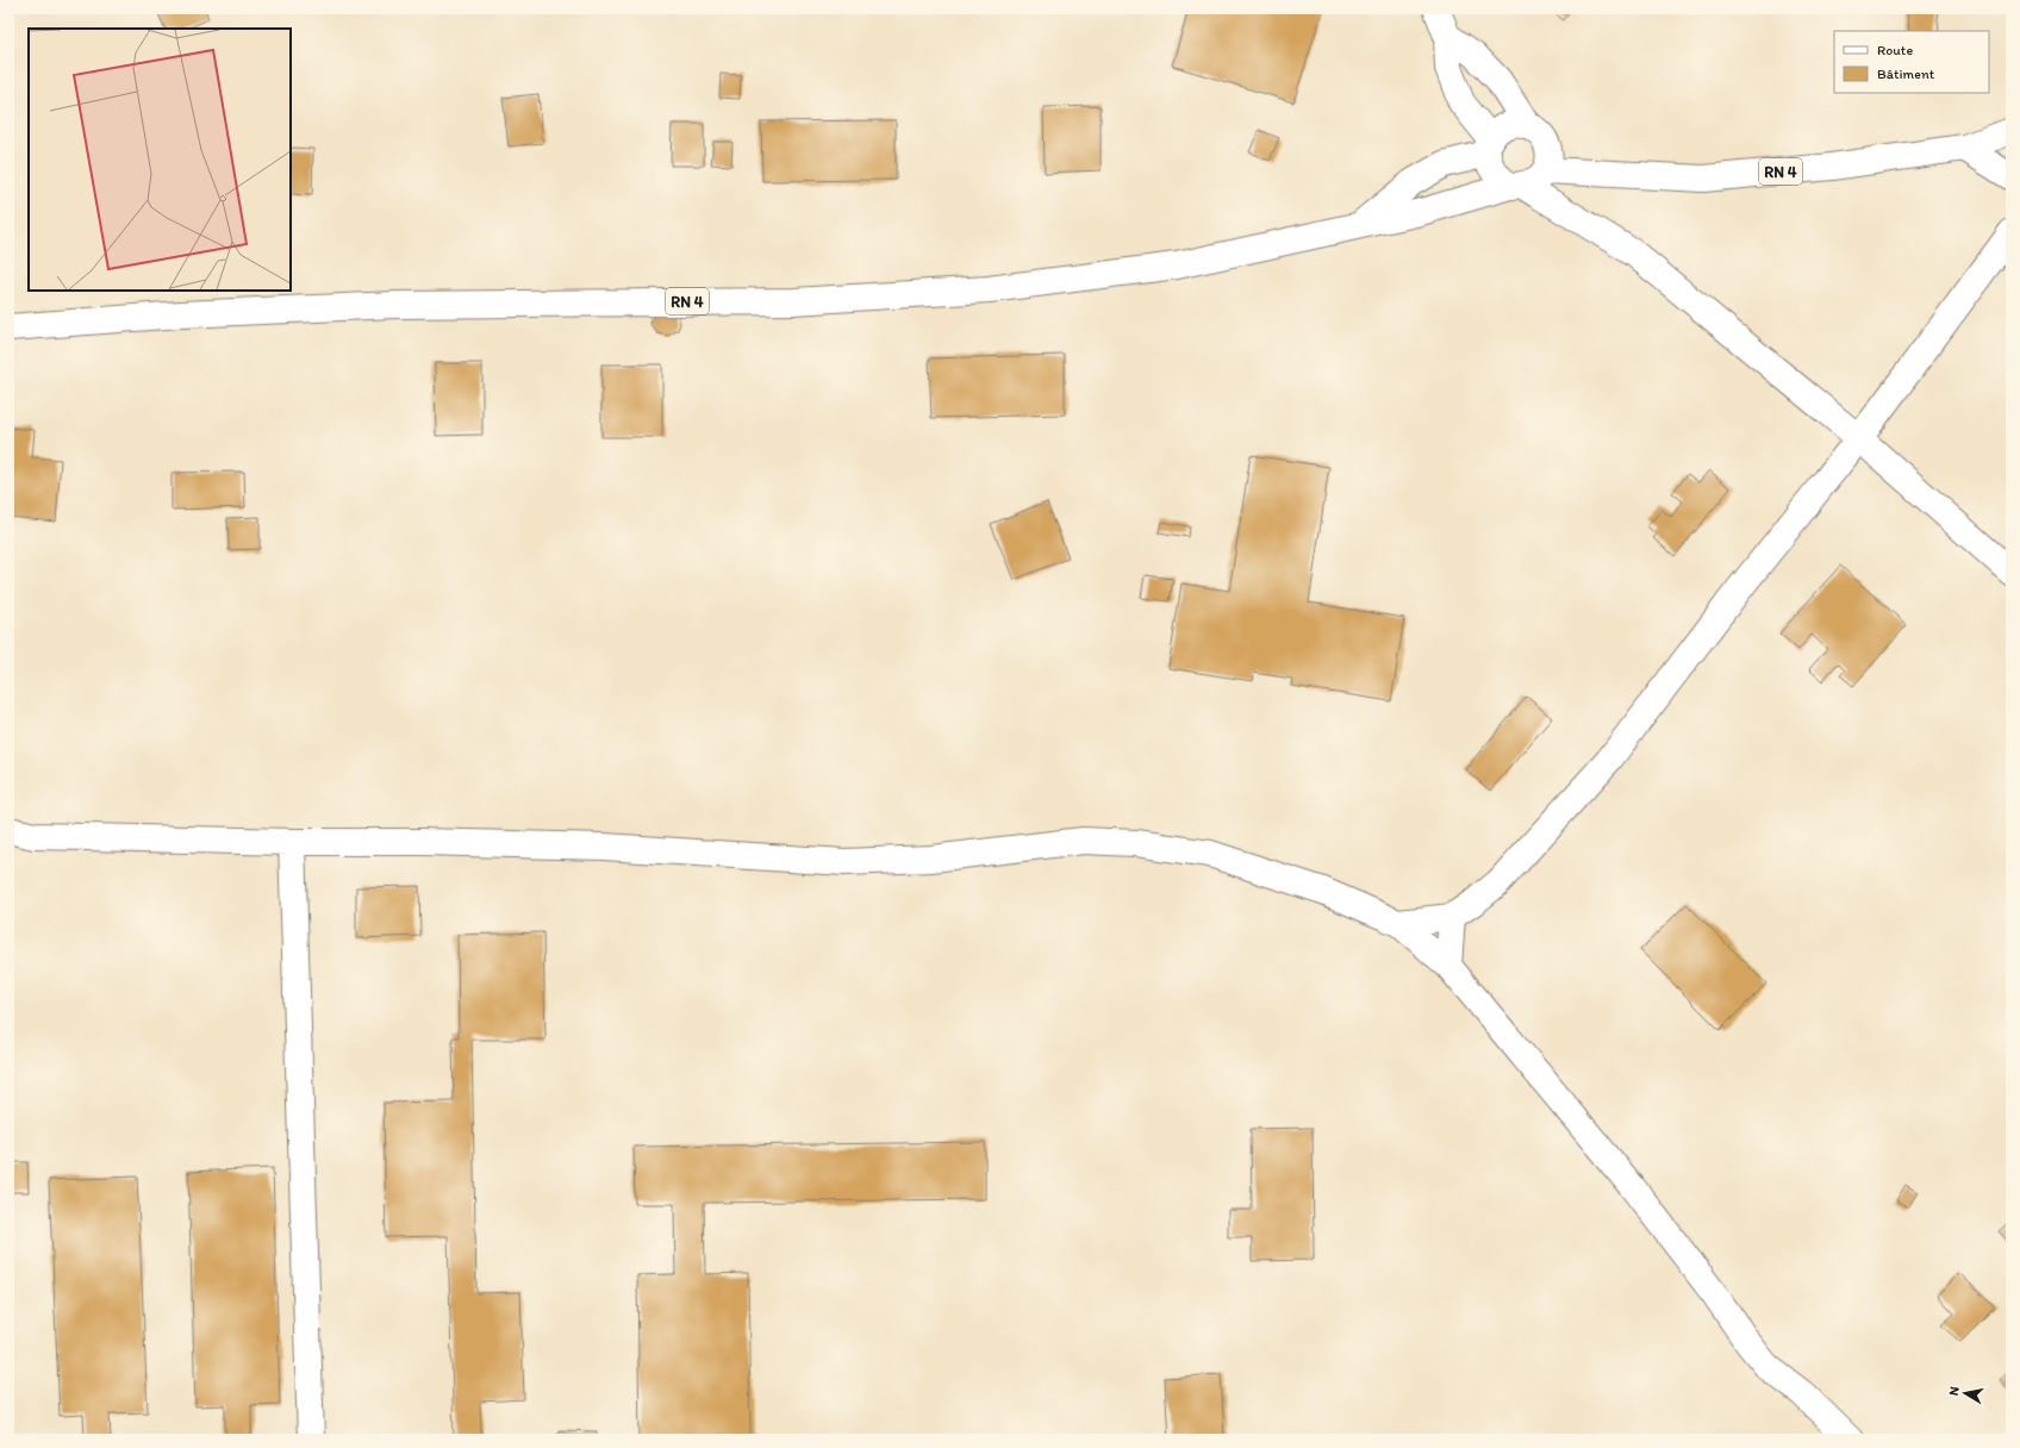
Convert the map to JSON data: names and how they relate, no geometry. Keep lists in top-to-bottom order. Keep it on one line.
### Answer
{"streets":{"main road":["RN 4"]},"legend":["Route","Bâtiment"],"north":"left"}
